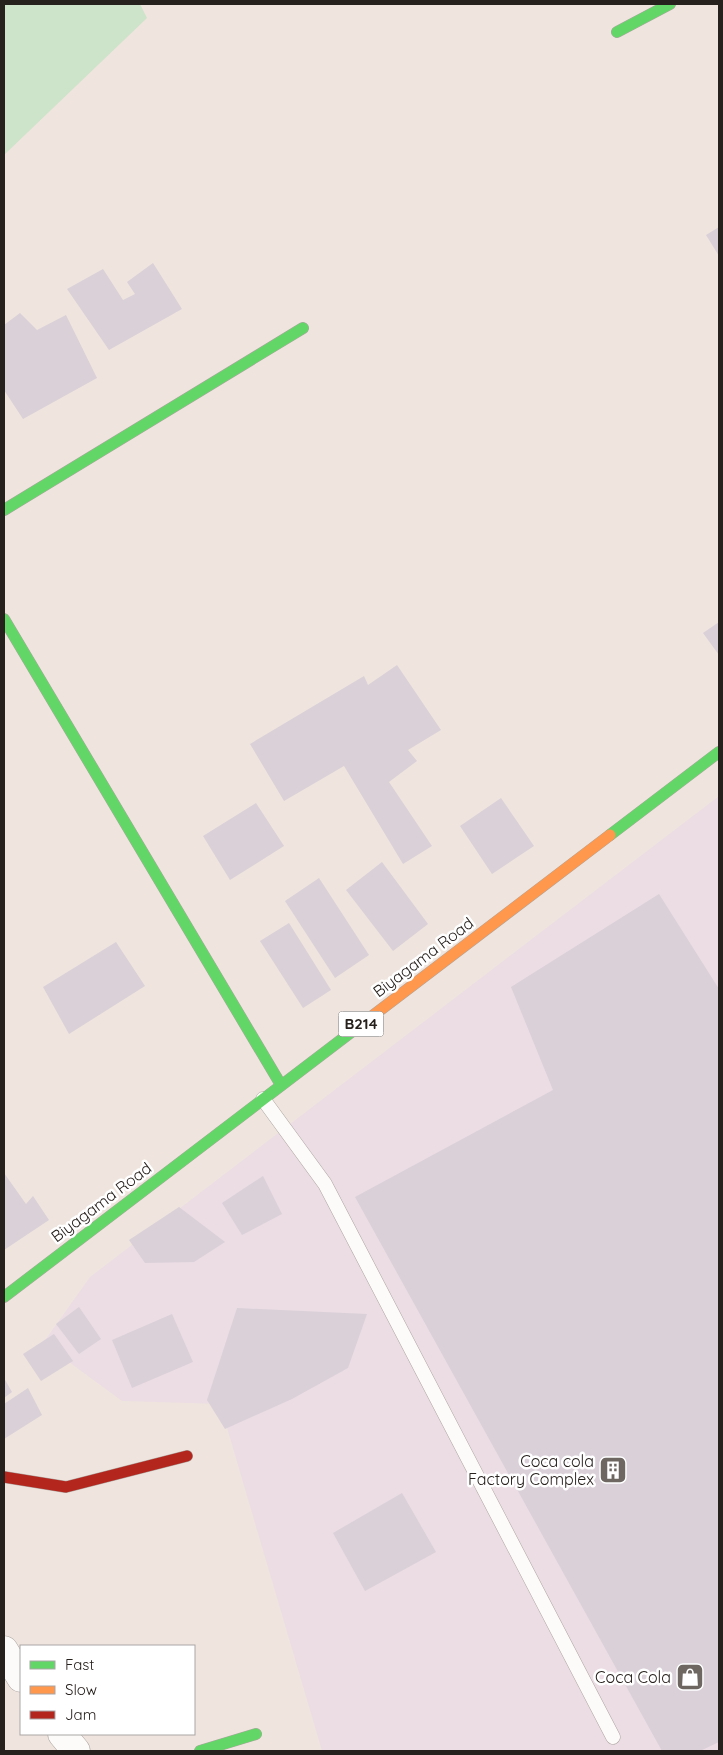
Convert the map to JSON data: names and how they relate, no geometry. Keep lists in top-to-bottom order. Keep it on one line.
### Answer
{"streets":{"street":["Biyagama Road","B214"]},"places":{"building":["Coca cola Factory Complex"],"shop":["Coca Cola"]},"legend":["Fast","Slow","Jam"]}
